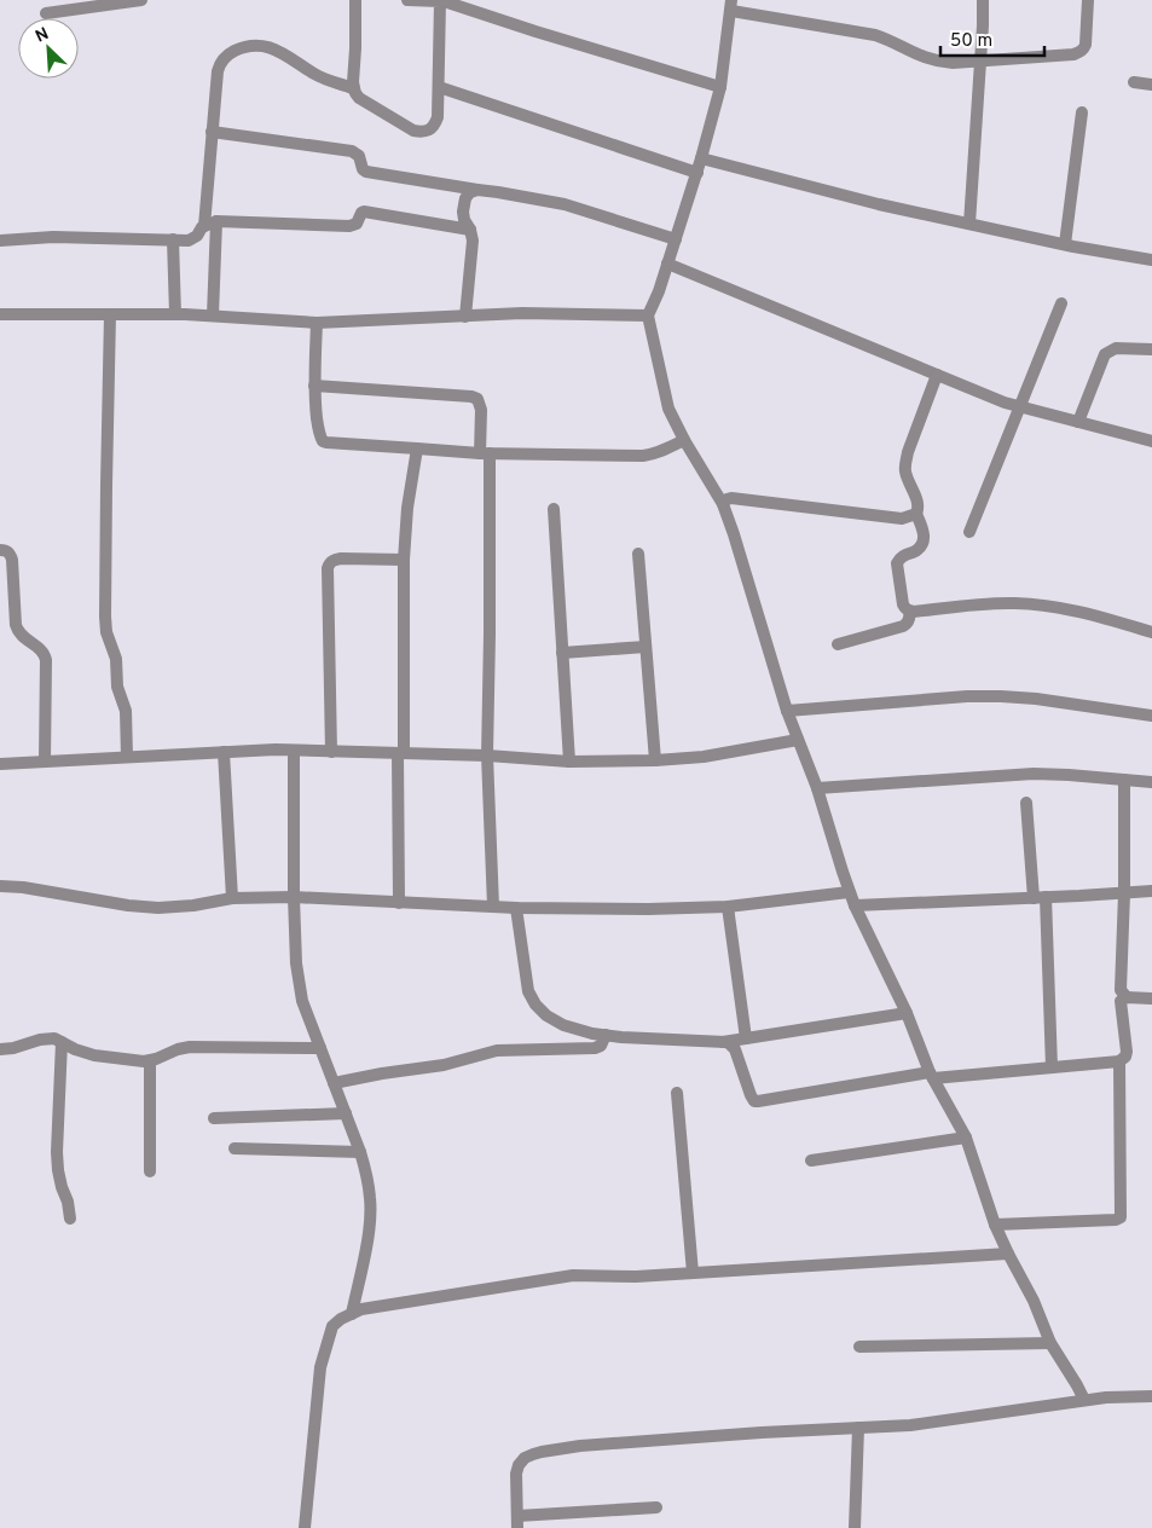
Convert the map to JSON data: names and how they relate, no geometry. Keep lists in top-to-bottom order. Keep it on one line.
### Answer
{"scale_bar":"50 m","north":"top left"}
